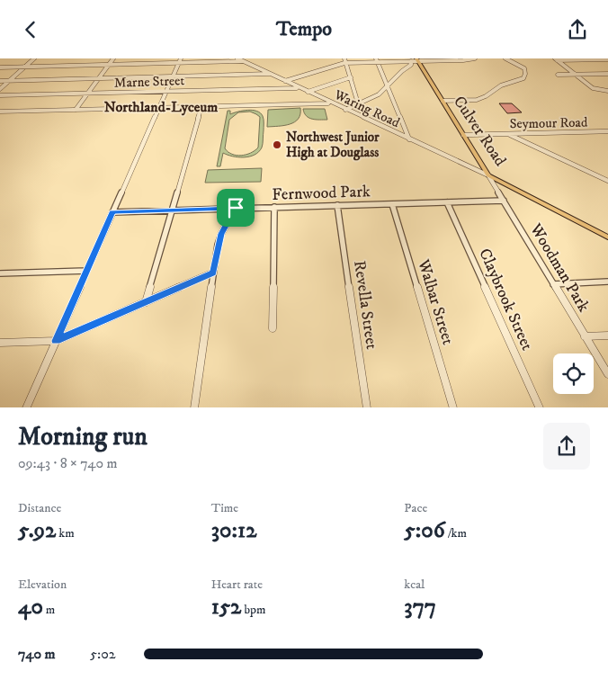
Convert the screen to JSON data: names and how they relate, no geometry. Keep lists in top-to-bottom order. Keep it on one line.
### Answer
{"streets":{"main road":["Culver Road"],"street":["Marne Street","Waring Road","Seymour Road","Fernwood Park","Woodman Park","Claybrook Street","Walbar Street","Revella Street"]},"crossings":[["Marne Street","Waring Road"],["Waring Road","Culver Road"],["Waring Road","Woodman Park"],["Seymour Road","Culver Road"],["Culver Road","Woodman Park"],["Fernwood Park","Woodman Park"],["Fernwood Park","Claybrook Street"],["Fernwood Park","Walbar Street"],["Fernwood Park","Revella Street"]],"districts":["Northland-Lyceum"],"places":["Northwest Junior High at Douglass"],"page":{"header":"Tempo","heading":["Morning run","09:43 · 8 × 740 m"],"stats":[["Distance","5.92 km"],["Time","30:12"],["Pace","5:06 /km"],["Elevation","40 m"],["Heart rate","152 bpm"],["kcal","377"]],"list":[{"name":"740 m","note":"5:02"}]}}
